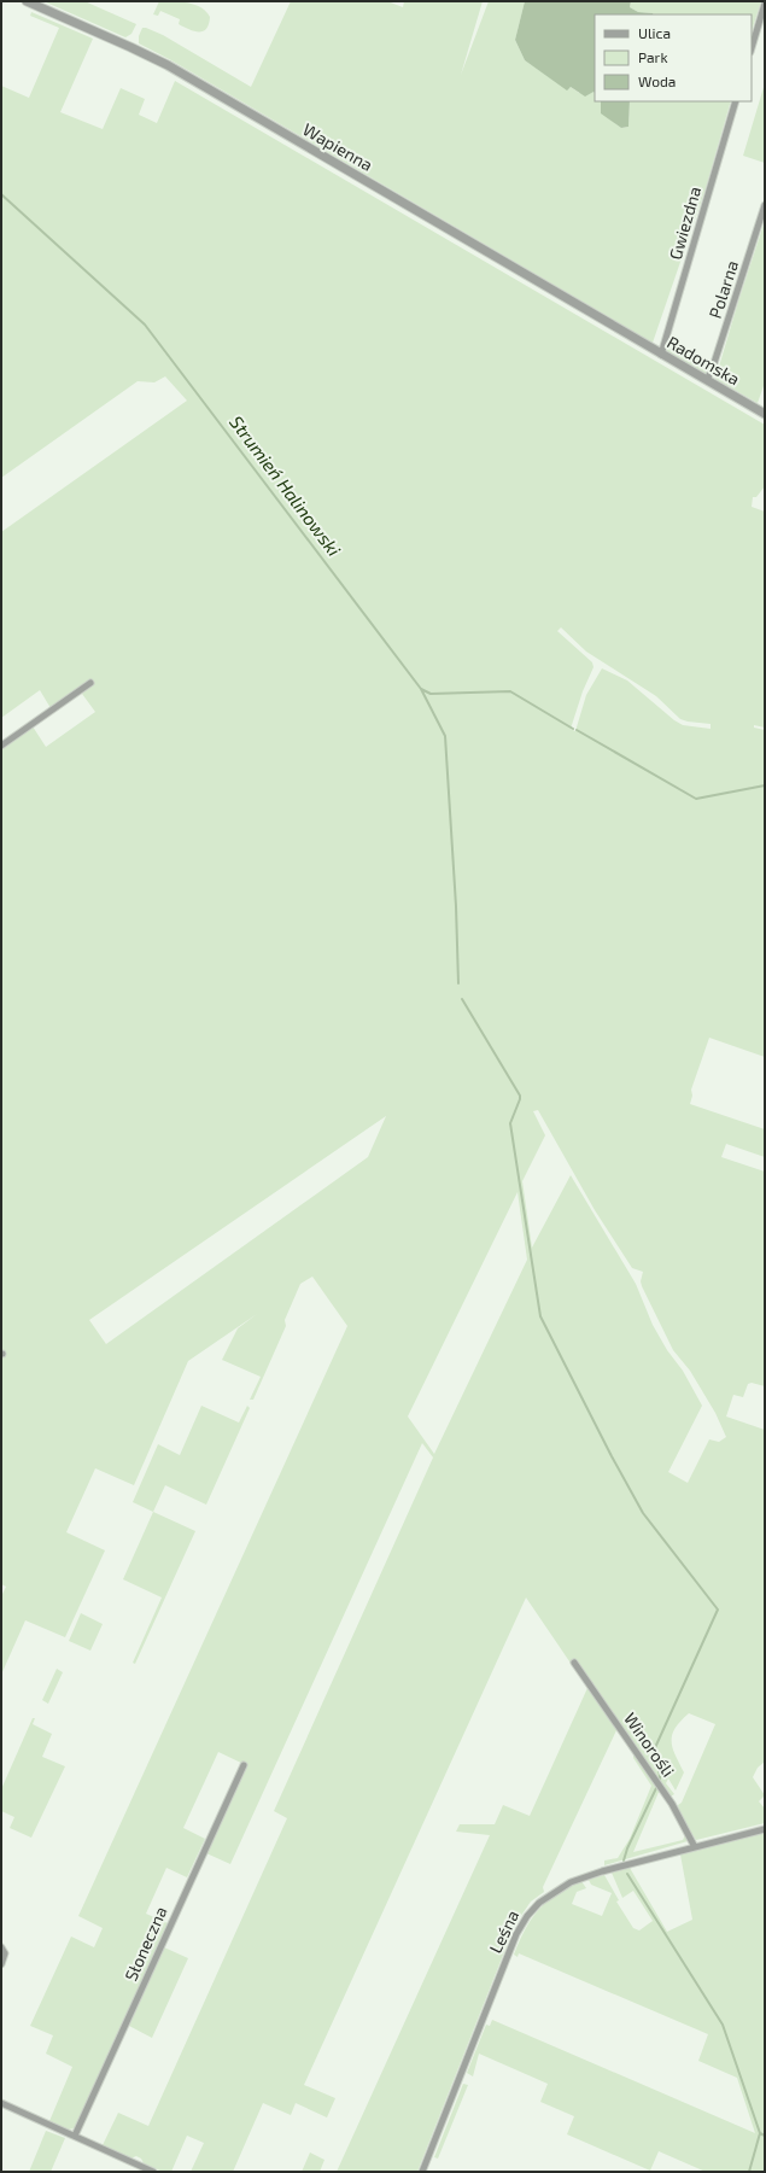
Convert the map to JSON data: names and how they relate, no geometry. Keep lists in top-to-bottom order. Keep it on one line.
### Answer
{"streets":{"street":["Wapienna","Gwiezdna","Polarna","Radomska","Winorośli","Leśna","Słoneczna"]},"crossings":[["Wapienna","Radomska"],["Gwiezdna","Radomska"],["Polarna","Radomska"],["Winorośli","Leśna"]],"water":["Strumień Halinowski"],"legend":["Ulica","Park","Woda"]}
